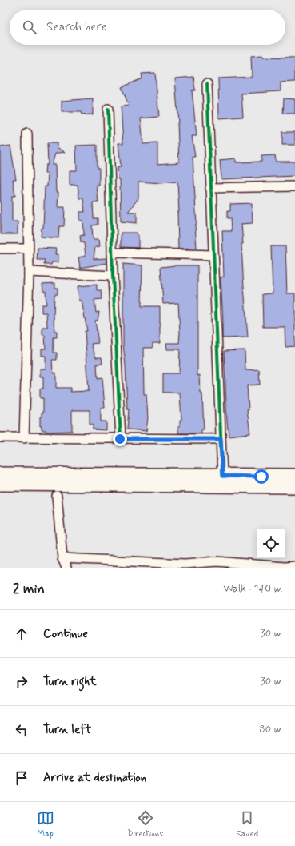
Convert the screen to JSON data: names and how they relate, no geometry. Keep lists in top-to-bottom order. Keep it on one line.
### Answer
{"page":{"search":"Search here","heading":["2 min","Walk · 140 m"],"list":[["Continue","30 m"],["Turn right","30 m"],["Turn left","80 m"],"Arrive at destination"],"nav":["Map","Directions","Saved"]}}
